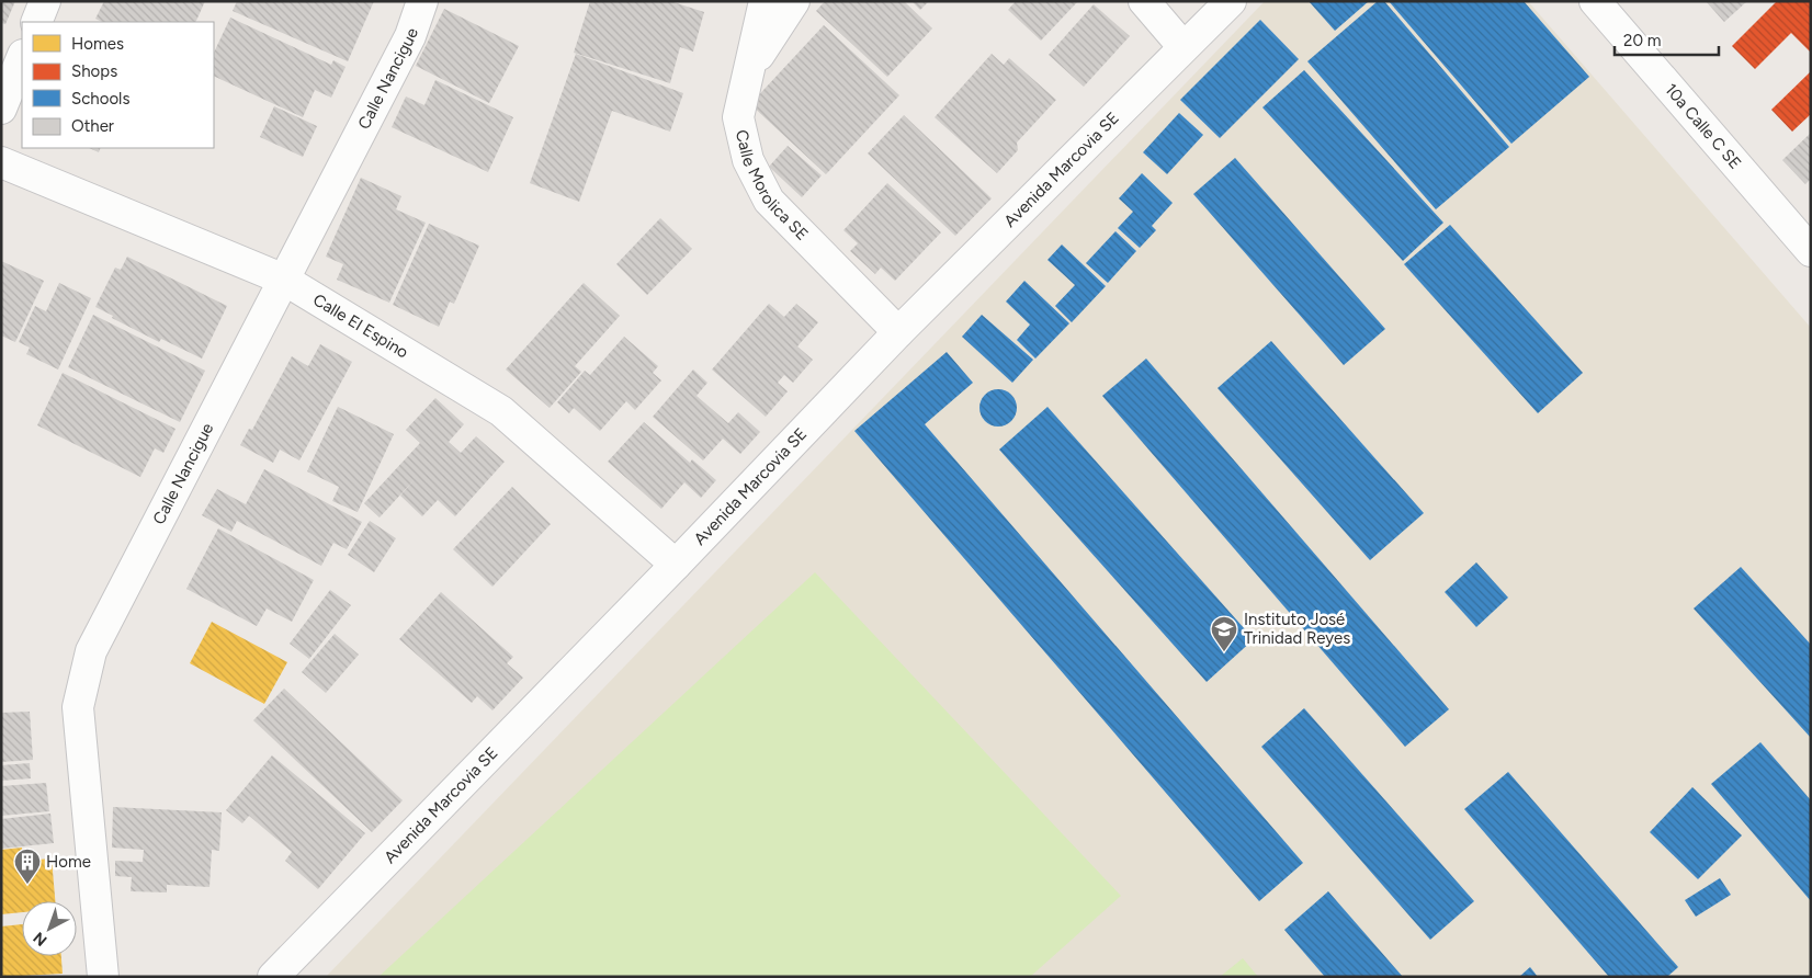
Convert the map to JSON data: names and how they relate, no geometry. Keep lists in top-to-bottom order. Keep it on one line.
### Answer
{"streets":{"street":["Calle Nancigue","10a Calle C SE","Avenida Marcovia SE","Calle Morolica SE","Calle El Espino"]},"crossings":[["Calle Nancigue","Calle El Espino"],["Avenida Marcovia SE","Calle Morolica SE"],["Avenida Marcovia SE","Calle El Espino"]],"places":{"school or university":["Instituto José Trinidad Reyes"],"building":["Home"]},"legend":["Homes","Shops","Schools","Other"],"scale_bar":"20 m","north":"bottom left"}
